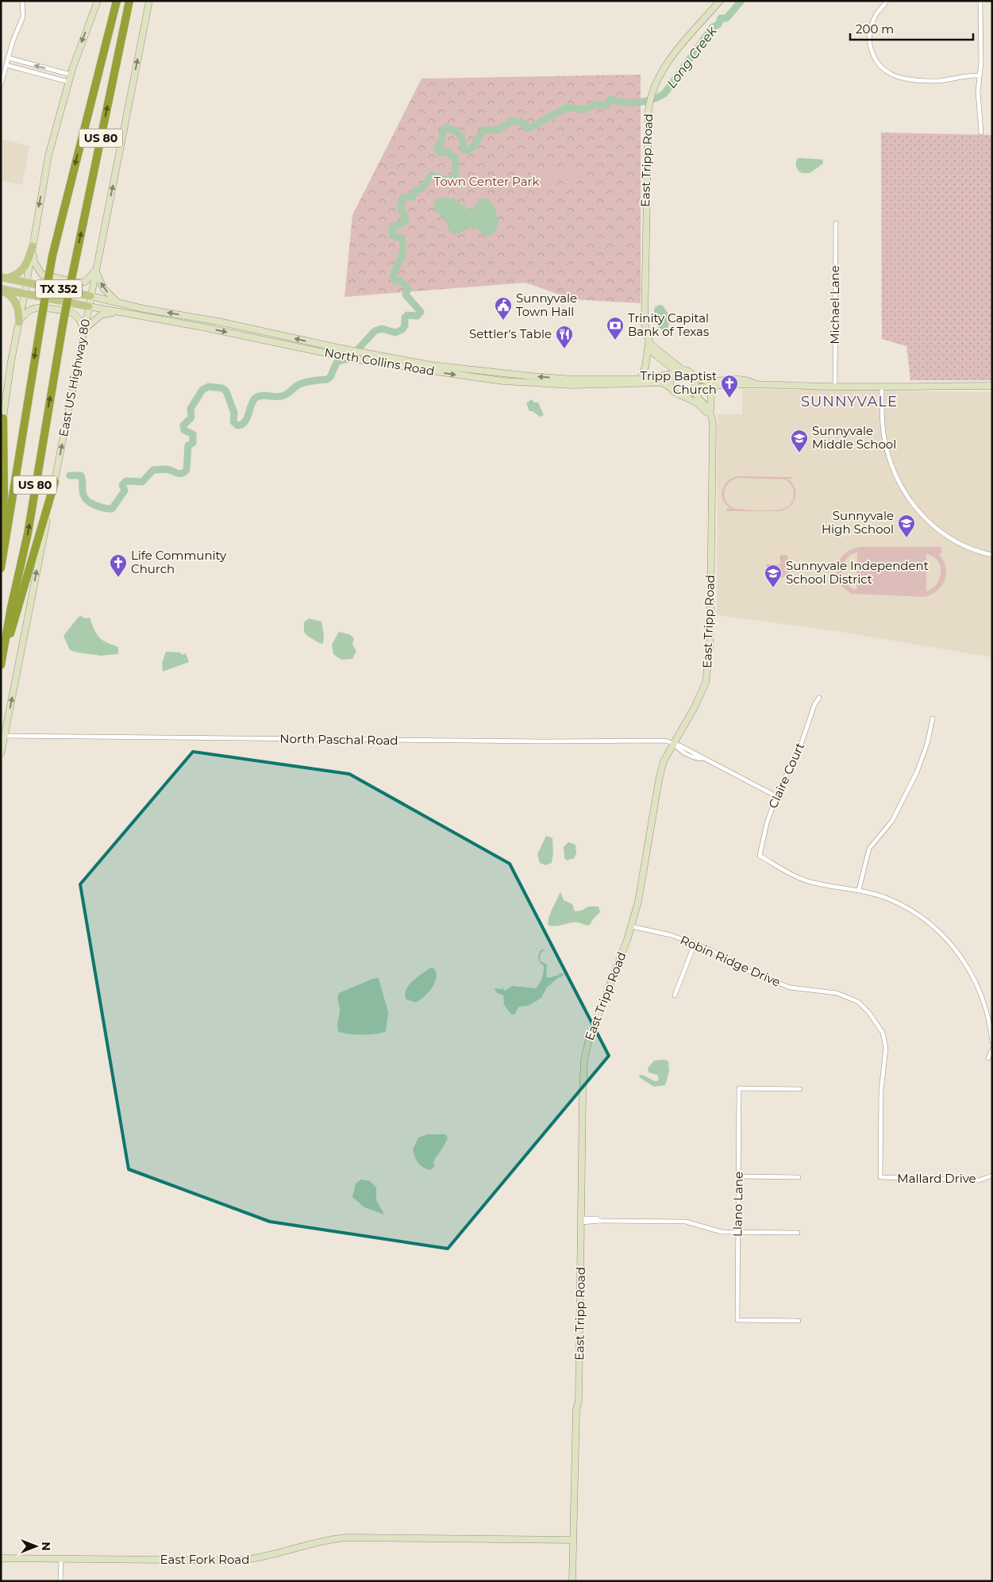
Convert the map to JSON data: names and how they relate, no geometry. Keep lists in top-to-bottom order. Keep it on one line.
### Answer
{"streets":{"highway":["US 80"],"main road":["TX 352"],"street":["East Tripp Road","Michael Lane","North Collins Road","East US Highway 80","North Paschal Road","Claire Court","Robin Ridge Drive","Mallard Drive","Llano Lane","East Fork Road"]},"crossings":[["East Tripp Road","North Collins Road"],["East Tripp Road","North Paschal Road"],["East Tripp Road","Robin Ridge Drive"],["East Tripp Road","East Fork Road"],["TX 352","North Collins Road"],["TX 352","East US Highway 80"],["North Collins Road","East US Highway 80"],["East US Highway 80","North Paschal Road"],["Robin Ridge Drive","Mallard Drive"]],"one_way":["East US Highway 80"],"districts":["SUNNYVALE"],"water":["Long Creek"],"parks":["Town Center Park"],"places":{"public building":["Sunnyvale Town Hall"],"bank":["Trinity Capital Bank of Texas"],"restaurant":["Settler's Table"],"church":["Tripp Baptist Church","Life Community Church"],"school or university":["Sunnyvale Middle School","Sunnyvale High School","Sunnyvale Independent School District"]},"scale_bar":"200 m","north":"right"}
